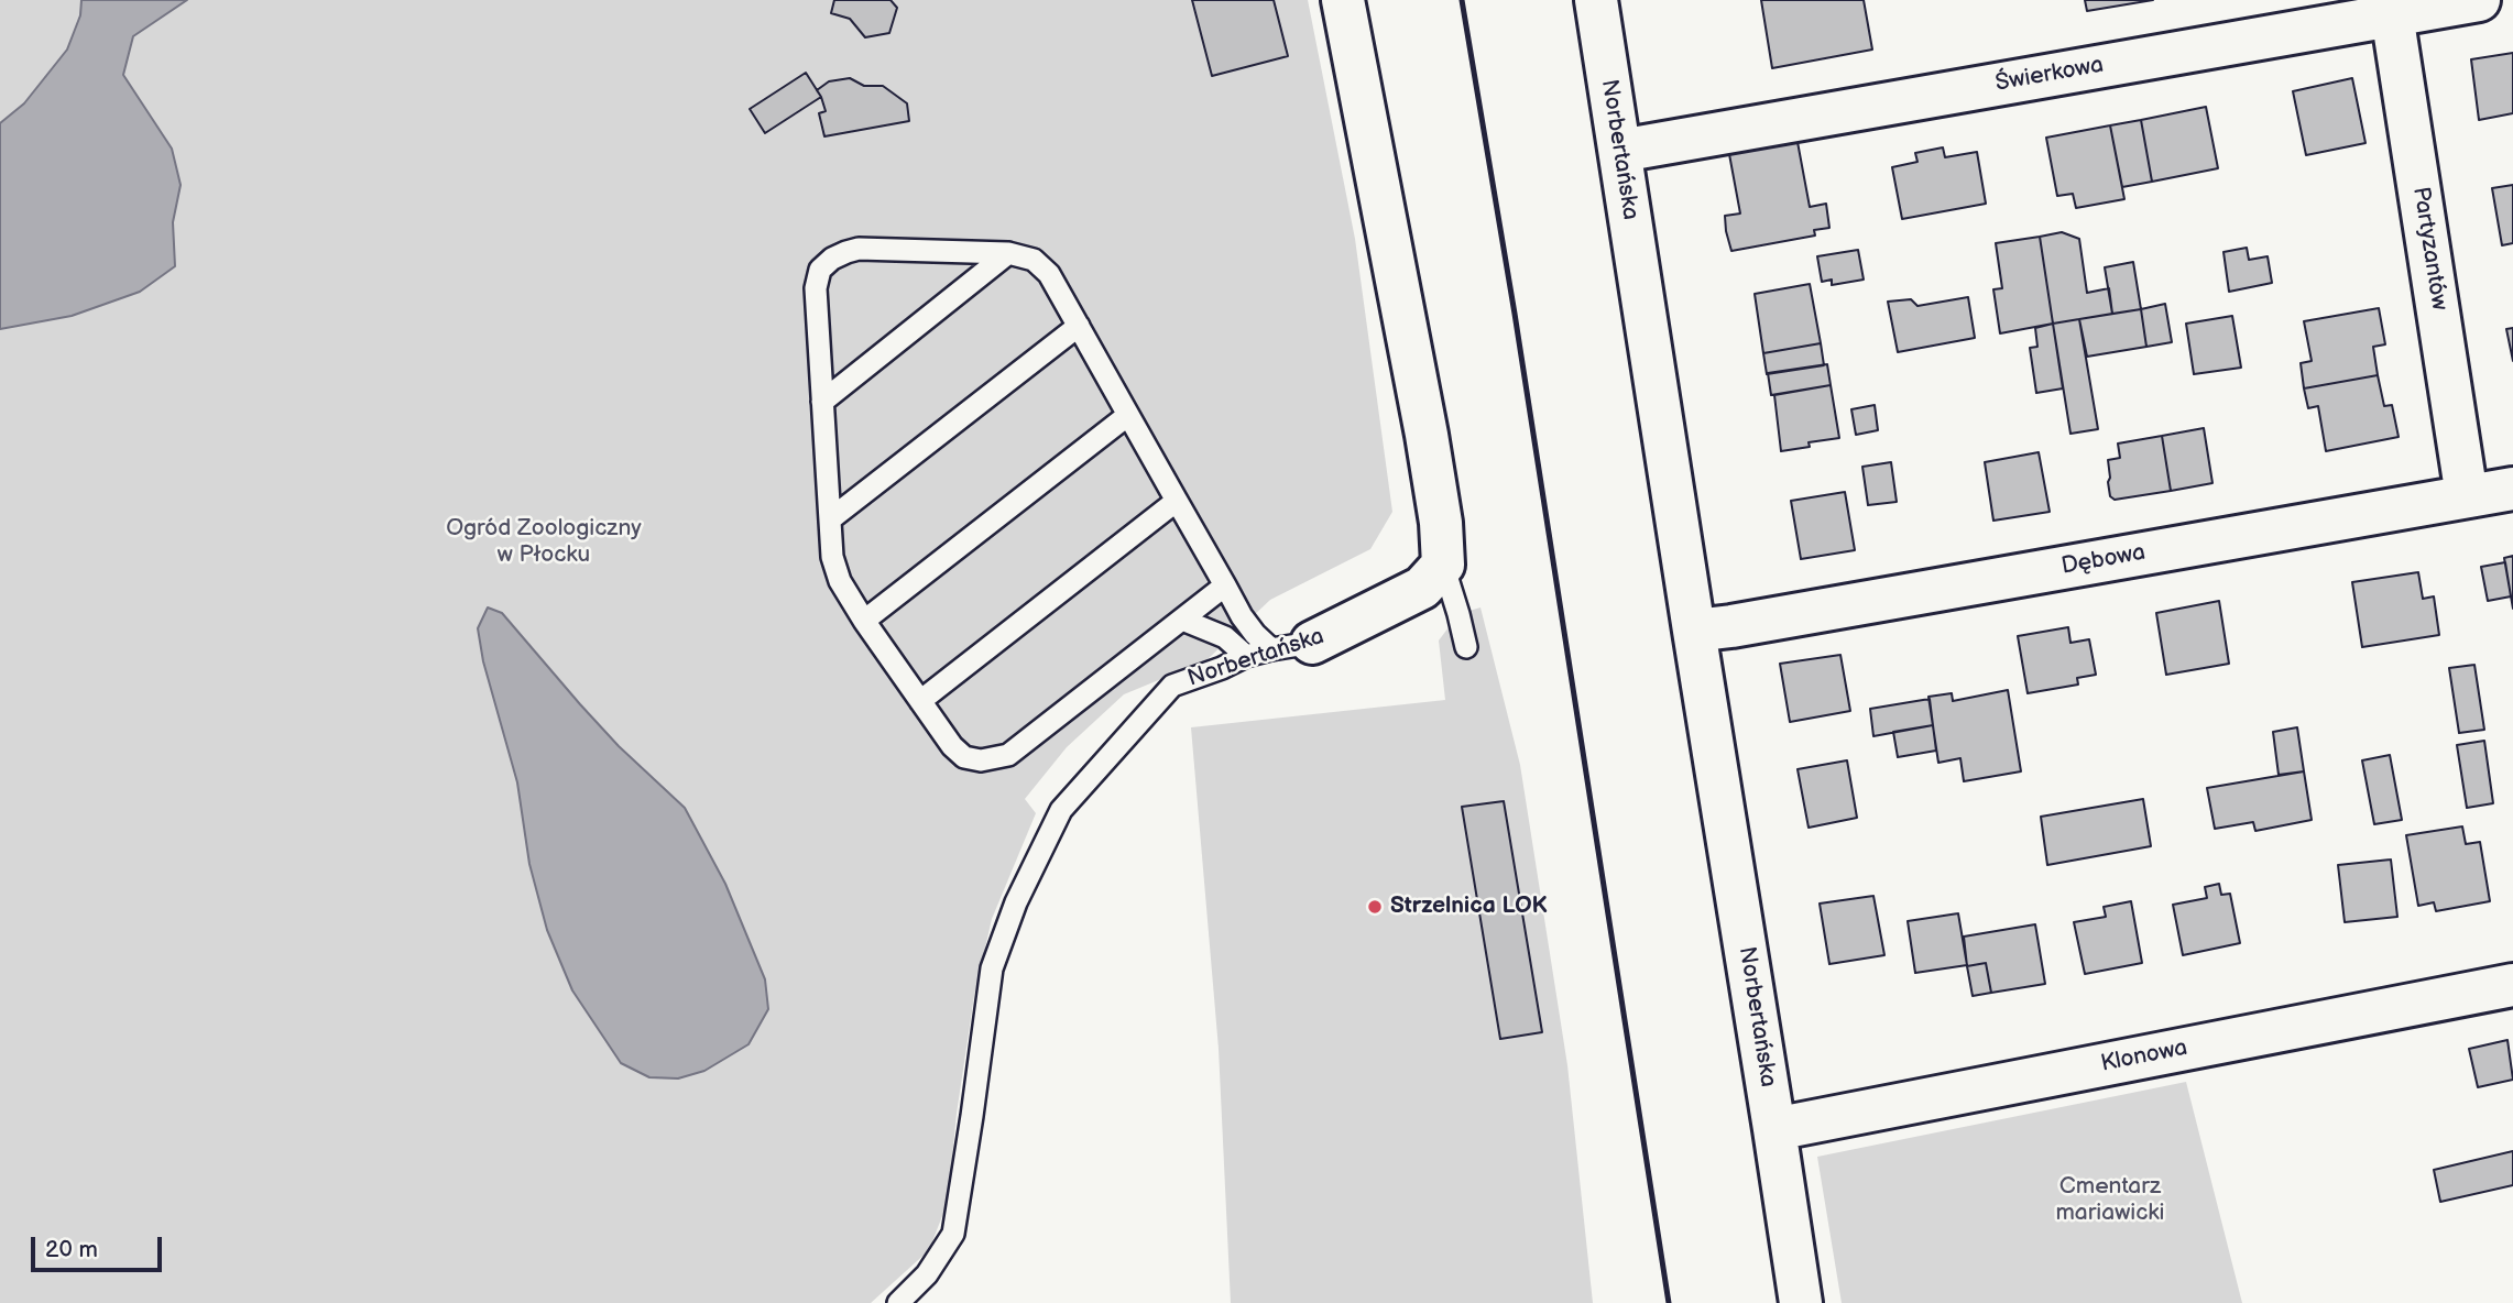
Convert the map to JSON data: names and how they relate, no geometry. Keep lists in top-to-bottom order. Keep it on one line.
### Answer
{"streets":{"street":["Świerkowa","Norbertańska","Partyzantów","Dębowa","Klonowa"]},"crossings":[["Świerkowa","Norbertańska"],["Świerkowa","Partyzantów"],["Norbertańska","Dębowa"],["Norbertańska","Klonowa"],["Partyzantów","Dębowa"]],"parks":["Ogród Zoologiczny w Płocku","Cmentarz mariawicki"],"places":["Strzelnica LOK"],"scale_bar":"20 m"}
